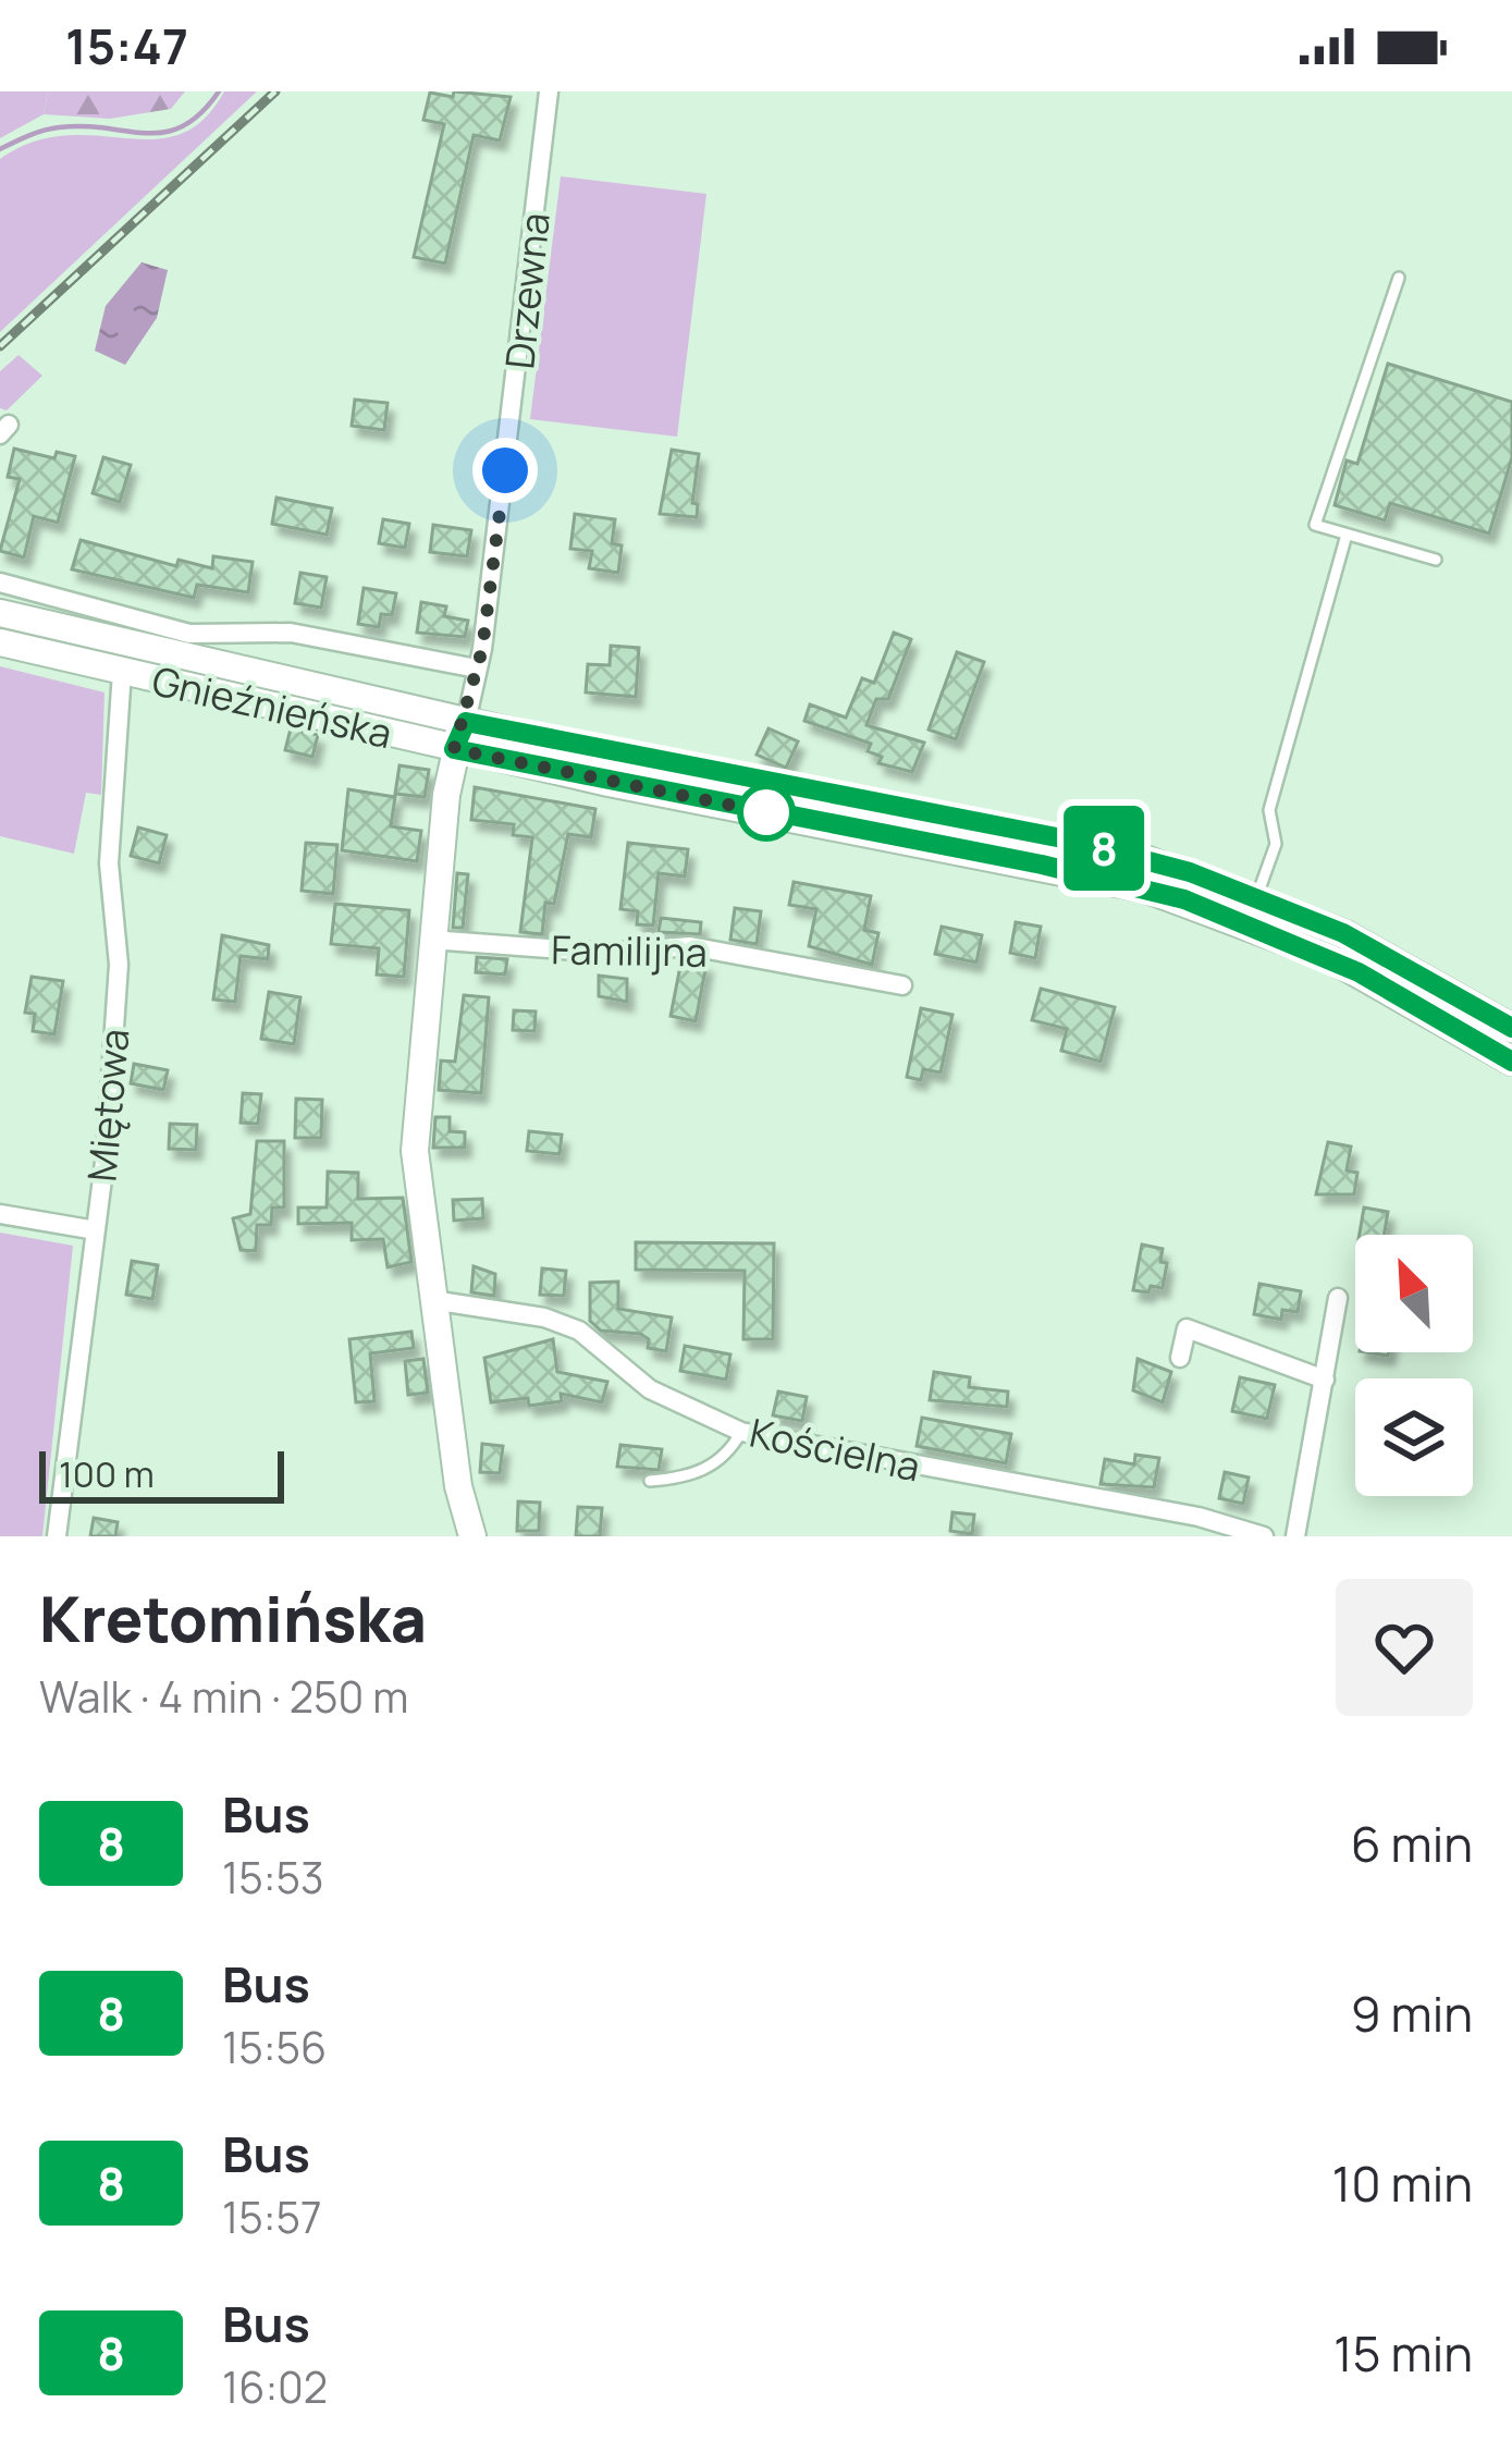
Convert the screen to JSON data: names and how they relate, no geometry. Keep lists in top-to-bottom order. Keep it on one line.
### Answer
{"streets":{"main road":["Gnieźnieńska"],"street":["Drzewna","Familijna","Miętowa","Kościelna"]},"crossings":[["Drzewna","Gnieźnieńska"],["Gnieźnieńska","Miętowa"]],"lines":["bus line 8"],"scale_bar":"100 m","north":"top left","page":{"status":"15:47","on_map":"8","scale":"100 m","heading":["Kretomińska","Walk · 4 min · 250 m"],"list":[{"mark":"8","name":"Bus","note":"15:53","value":"6 min"},{"mark":"8","name":"Bus","note":"15:56","value":"9 min"},{"mark":"8","name":"Bus","note":"15:57","value":"10 min"},{"mark":"8","name":"Bus","note":"16:02","value":"15 min"}]}}
